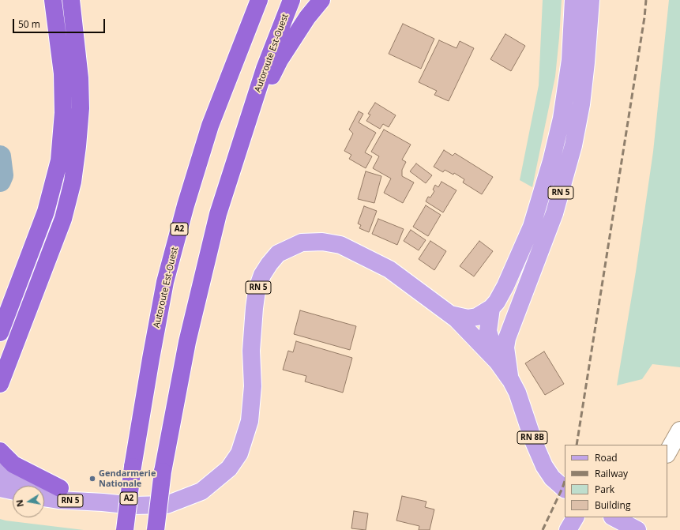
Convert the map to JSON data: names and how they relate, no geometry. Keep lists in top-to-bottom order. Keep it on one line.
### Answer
{"streets":{"highway":["Autoroute Est-Ouest","A2"],"main road":["RN 5","RN 8B"]},"crossings":[["RN 5","RN 8B"]],"places":["Gendarmerie Nationale"],"legend":["Road","Railway","Park","Building"],"scale_bar":"50 m","north":"left"}
